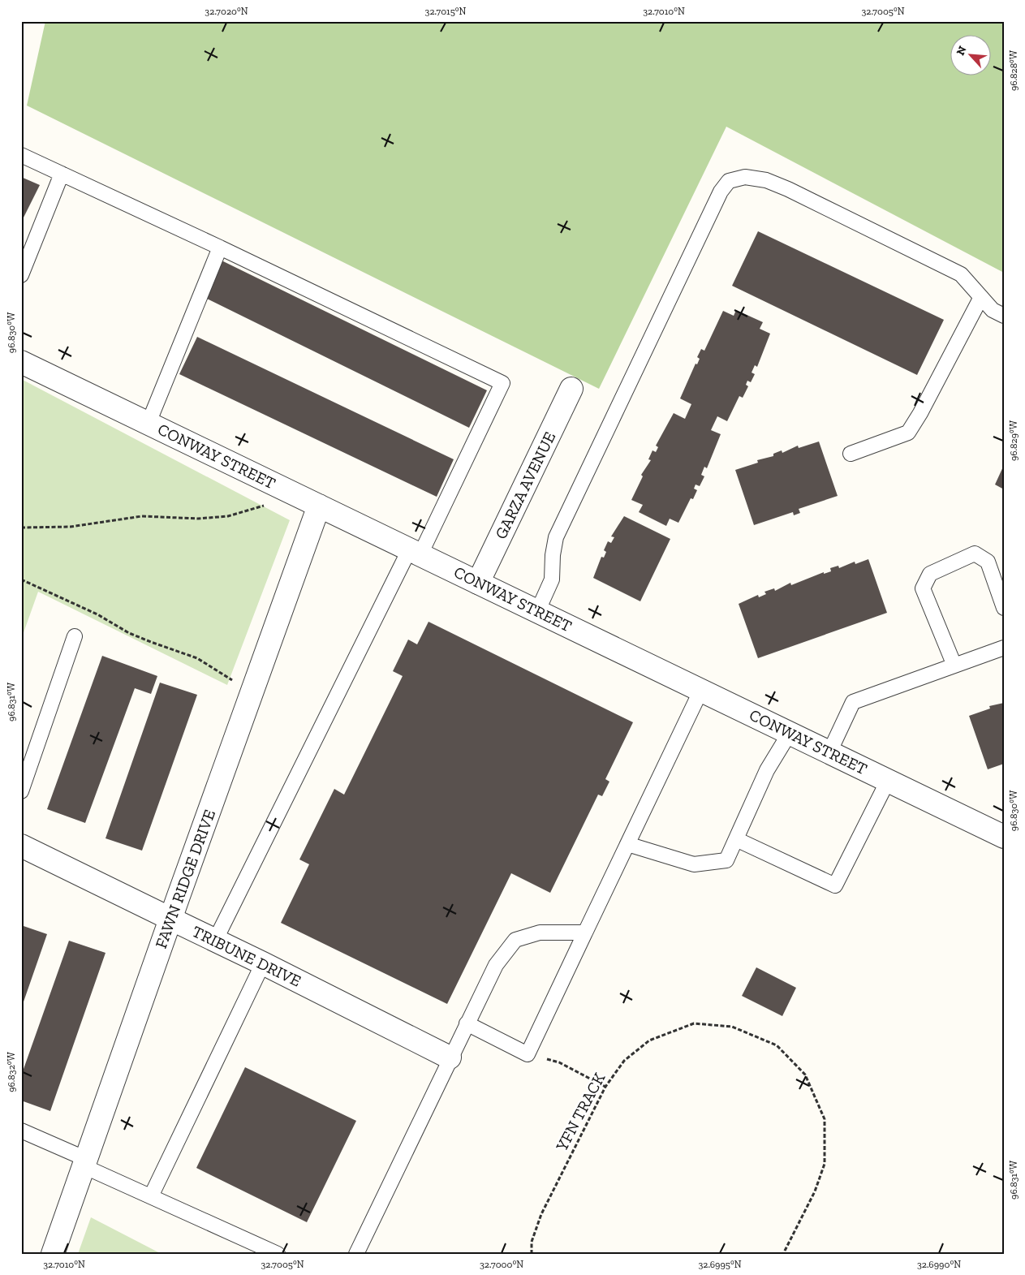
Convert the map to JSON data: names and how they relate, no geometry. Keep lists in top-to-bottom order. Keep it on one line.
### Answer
{"streets":{"street":["CONWAY STREET","GARZA AVENUE","FAWN RIDGE DRIVE","TRIBUNE DRIVE"],"path":["YFN TRACK"]},"crossings":[["CONWAY STREET","GARZA AVENUE"],["CONWAY STREET","FAWN RIDGE DRIVE"],["FAWN RIDGE DRIVE","TRIBUNE DRIVE"]],"north":"top left","coordinates":["32.7020°N","32.7015°N","32.7010°N","32.7005°N","96.828°W","96.830°W","96.829°W","96.831°W","96.832°W","32.7000°N","32.6995°N","32.6990°N"]}
